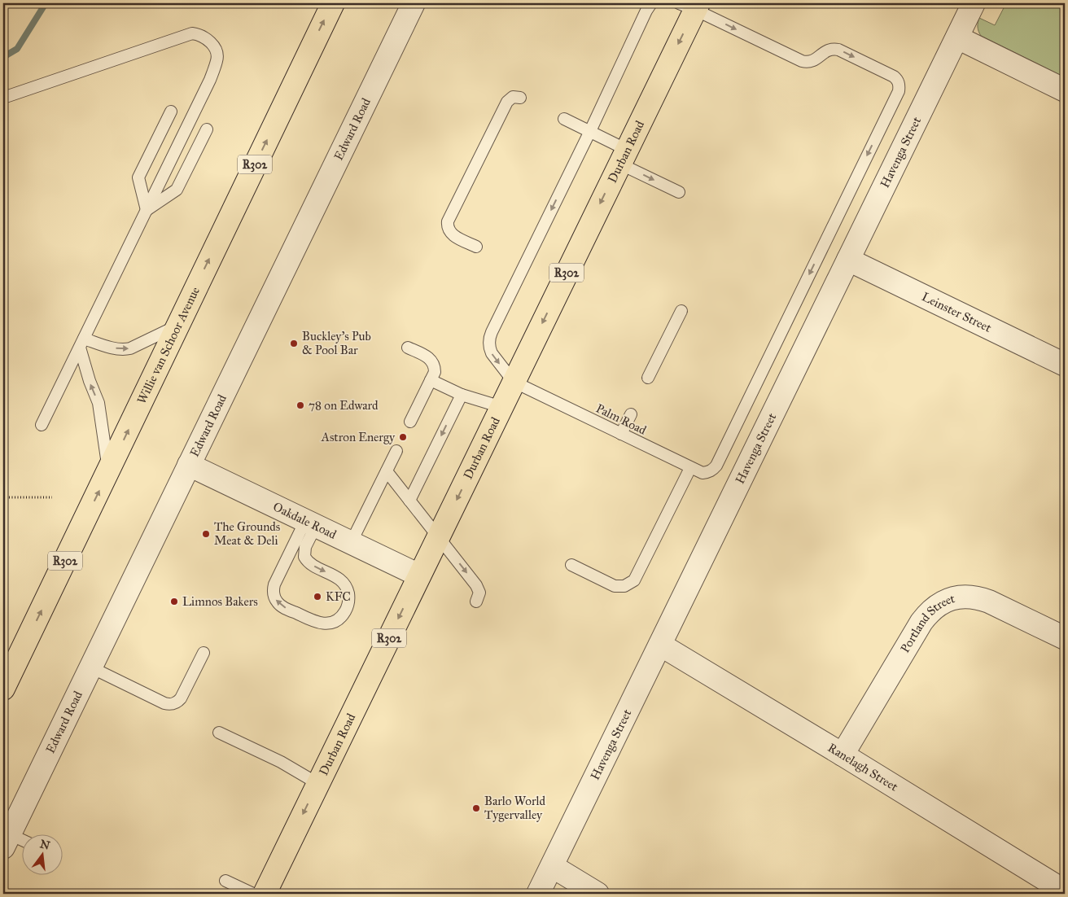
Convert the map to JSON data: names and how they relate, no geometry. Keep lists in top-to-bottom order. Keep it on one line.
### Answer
{"streets":{"main road":["Durban Road","R302","Willie van Schoor Avenue"],"street":["Edward Road","Havenga Street","Leinster Street","Oakdale Road","Portland Street","Ranelagh Street"],"lane":["Palm Road"]},"crossings":[["Edward Road","Oakdale Road"],["Durban Road","Palm Road"],["Durban Road","Oakdale Road"],["Havenga Street","Leinster Street"],["Havenga Street","Ranelagh Street"],["Portland Street","Ranelagh Street"]],"one_way":["Durban Road","Willie van Schoor Avenue"],"places":["Buckley's Pub & Pool Bar","78 on Edward","Astron Energy","The Grounds Meat & Deli","KFC","Limnos Bakers","Barlo World Tygervalley"],"north":"top"}
